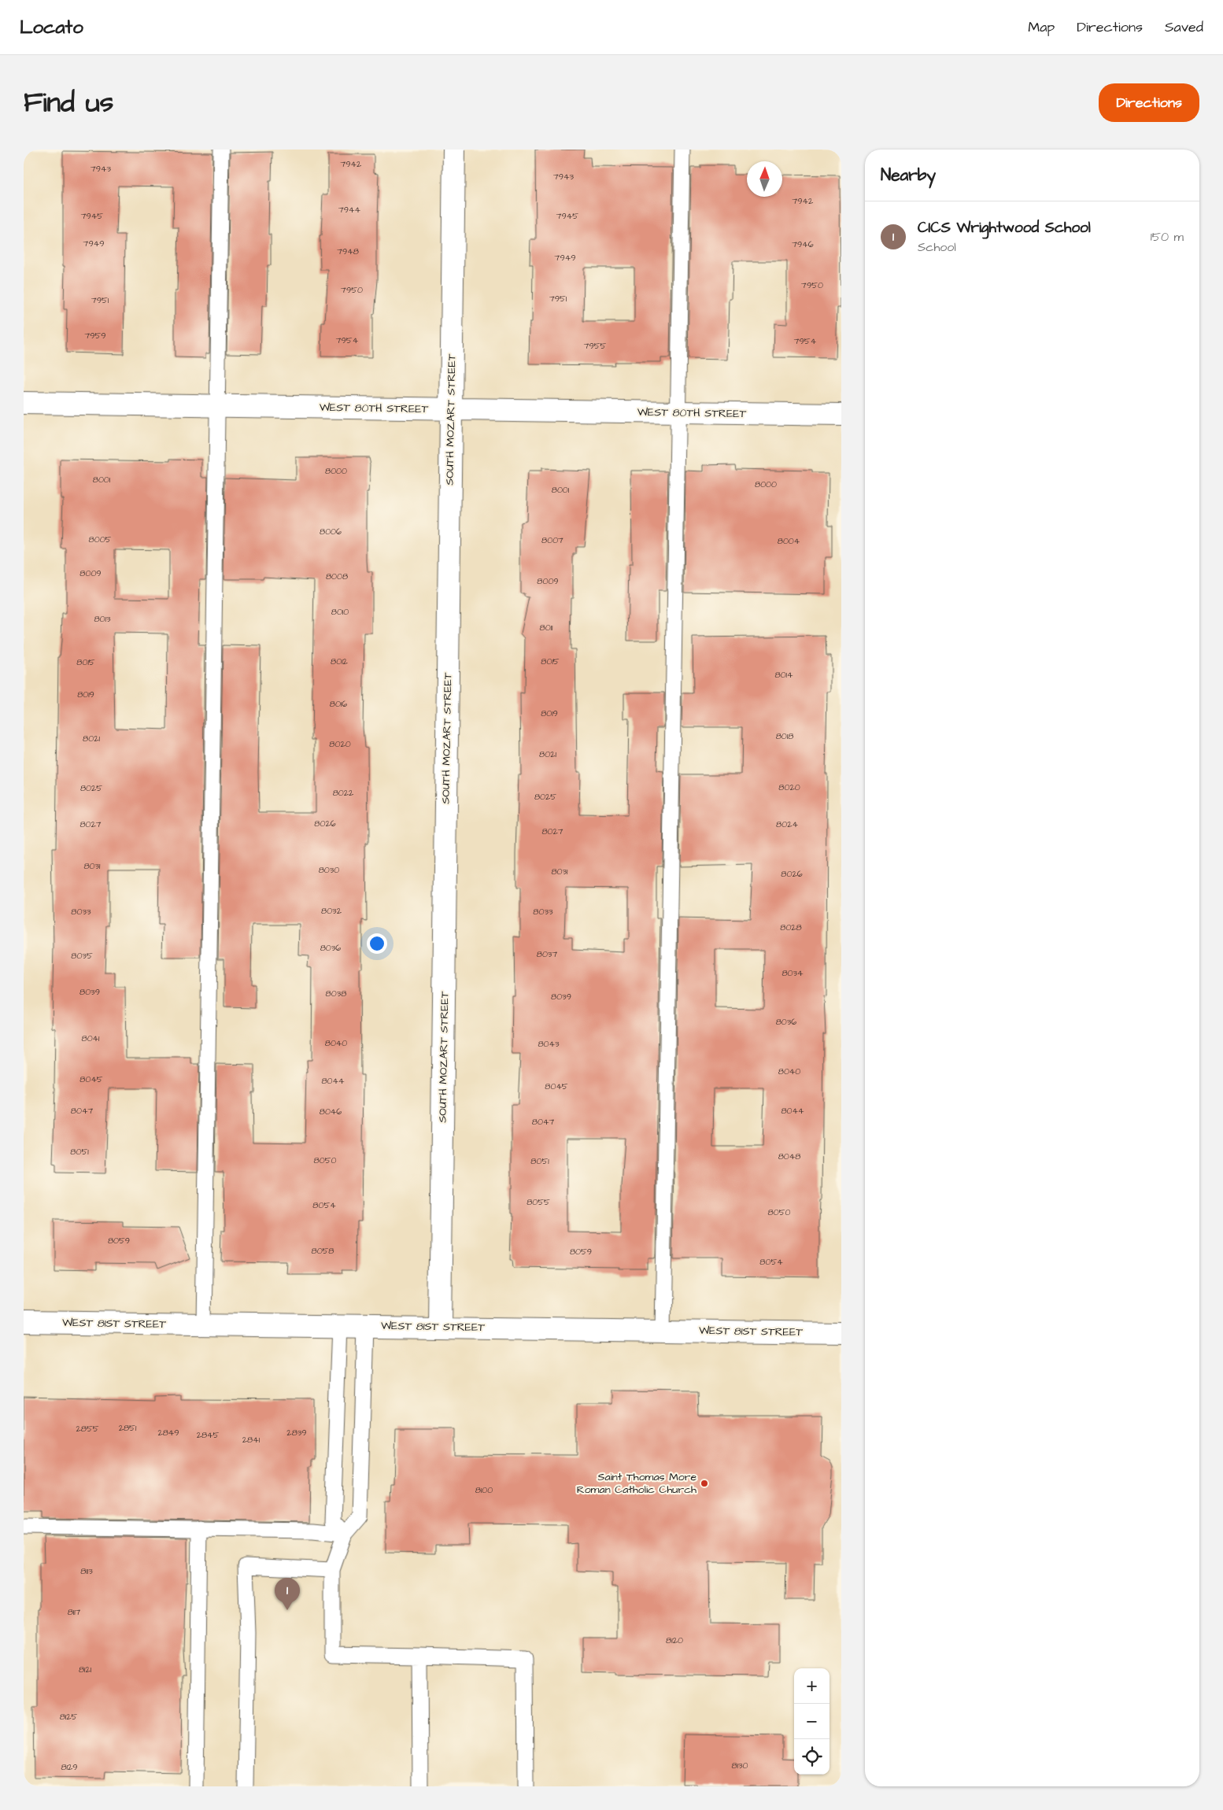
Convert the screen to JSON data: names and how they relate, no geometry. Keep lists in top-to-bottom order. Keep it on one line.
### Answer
{"streets":{"street":["WEST 80TH STREET","SOUTH MOZART STREET","WEST 81ST STREET"]},"crossings":[["WEST 80TH STREET","SOUTH MOZART STREET"],["SOUTH MOZART STREET","WEST 81ST STREET"]],"places":["Saint Thomas More Roman Catholic Church"],"house_numbers":["7942","7943","7943","7942","7944","7945","7945","7949","7946","7948","7949","7950","7950","7951","7951","7959","7954","7954","7955","8000","8001","8000","8001","8006","8005","8007","8004","8009","8008","8009","8010","8013","8011","8012","8015","8015","8014","8019","8016","8019","8018","8021","8020","8021","8020","8025","8022","8025","8026","8027","8024","8027","8031","8030","8031","8026","8032","8033","8033","8028","8036","8037","8035","8034","8039","8038","8039","8036","8041","8040","8043","8040","8045","8044","8045","8047","8044","8046","8047","8051","8048","8050","8051","8055","8054","8050","8059","8058","8059","8054","2851","2855","2849","2839","2845","2841","8100","8113","8117","8120","8121","8125","8130","8129"],"north":"top","page":{"header":"Locato","nav":["Map","Directions","Saved"],"title":"Find us","buttons":"Directions","heading":"Nearby","list":[{"mark":"1","name":"CICS Wrightwood School","note":"School","value":"150 m"}],"pins":"1","map_buttons":["+","−"]}}
